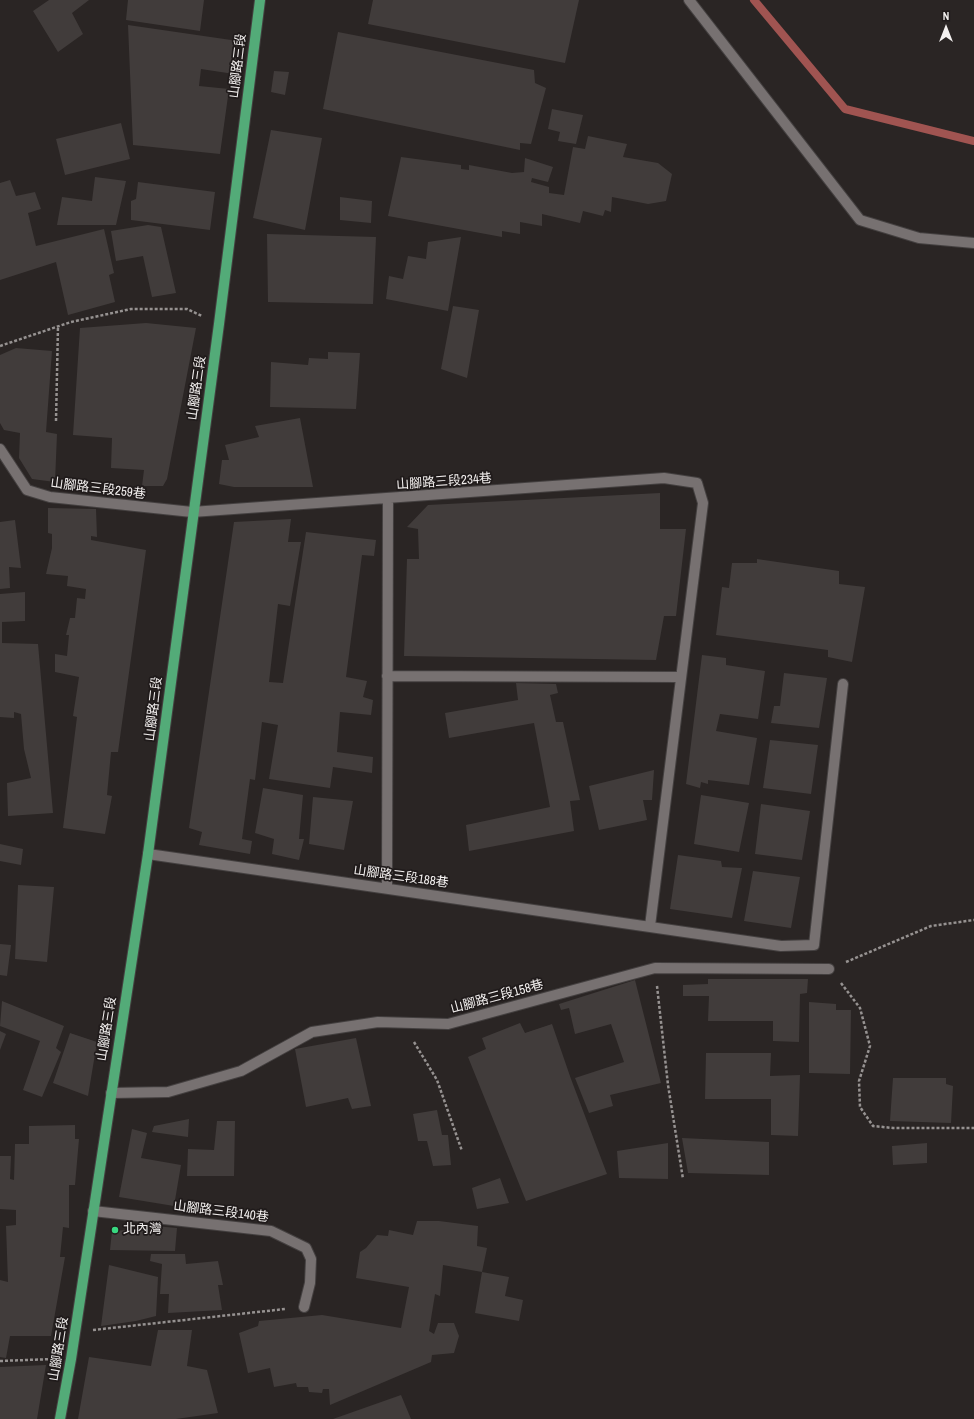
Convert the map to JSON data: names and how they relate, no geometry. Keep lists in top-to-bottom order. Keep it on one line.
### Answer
{"streets":{"main road":["山腳路三段"],"lane":["山腳路三段234巷","山腳路三段259巷","山腳路三段188巷","山腳路三段158巷","山腳路三段140巷"]},"crossings":[["山腳路三段","山腳路三段234巷"],["山腳路三段","山腳路三段259巷"],["山腳路三段","山腳路三段188巷"],["山腳路三段","山腳路三段158巷"],["山腳路三段","山腳路三段140巷"],["山腳路三段234巷","山腳路三段259巷"]],"places":["北內灣"],"north":"top"}
